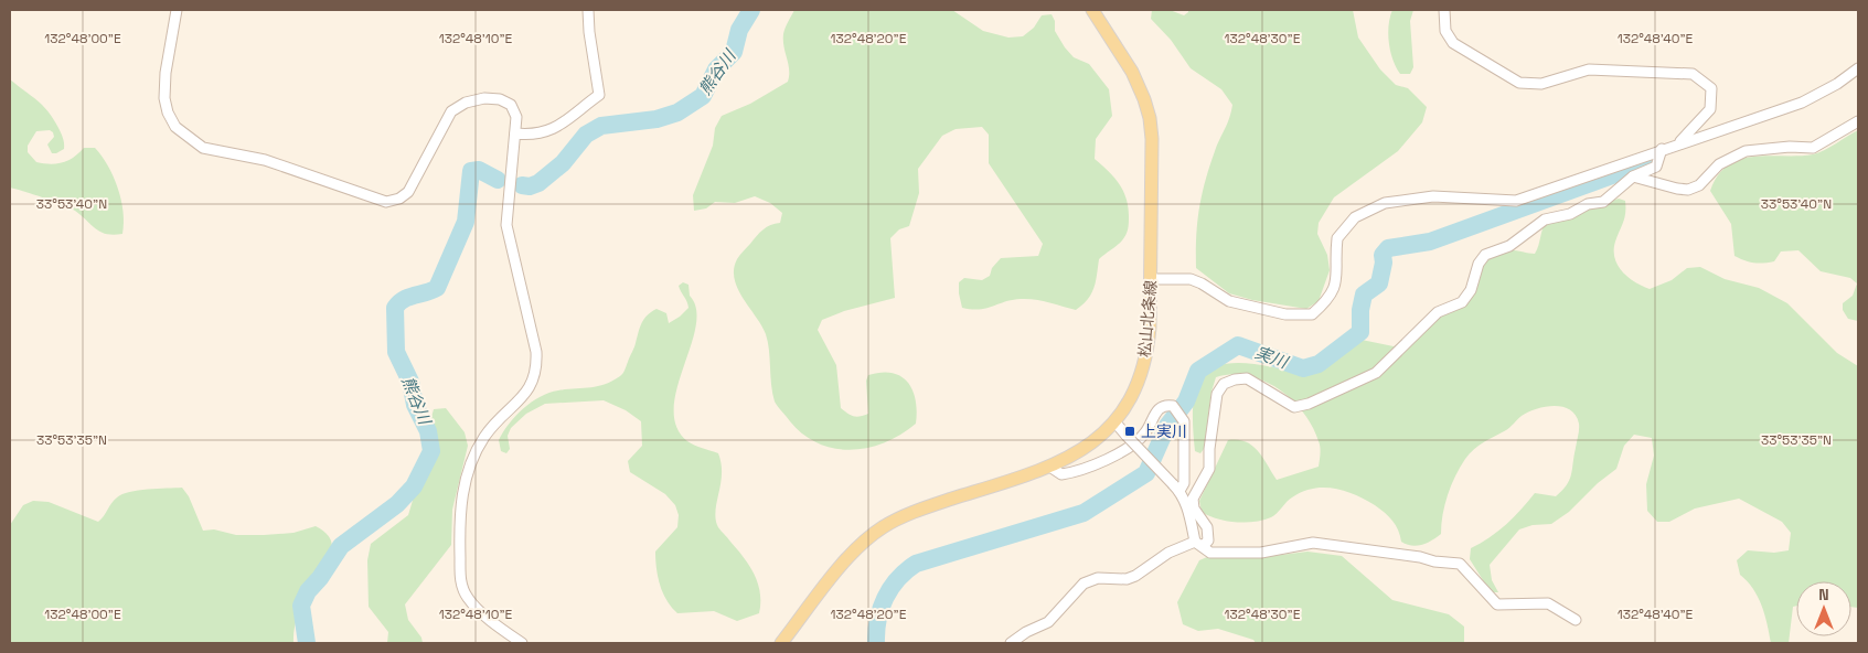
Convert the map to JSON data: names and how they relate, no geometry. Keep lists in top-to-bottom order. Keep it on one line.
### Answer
{"streets":{"main road":["松山北条線"]},"water":["熊谷川","実川"],"places":{"transit":["上実川"]},"north":"top","coordinates":["132°48'00\"E","132°48'10\"E","132°48'20\"E","132°48'30\"E","132°48'40\"E","33°53'40\"N","33°53'35\"N"]}
